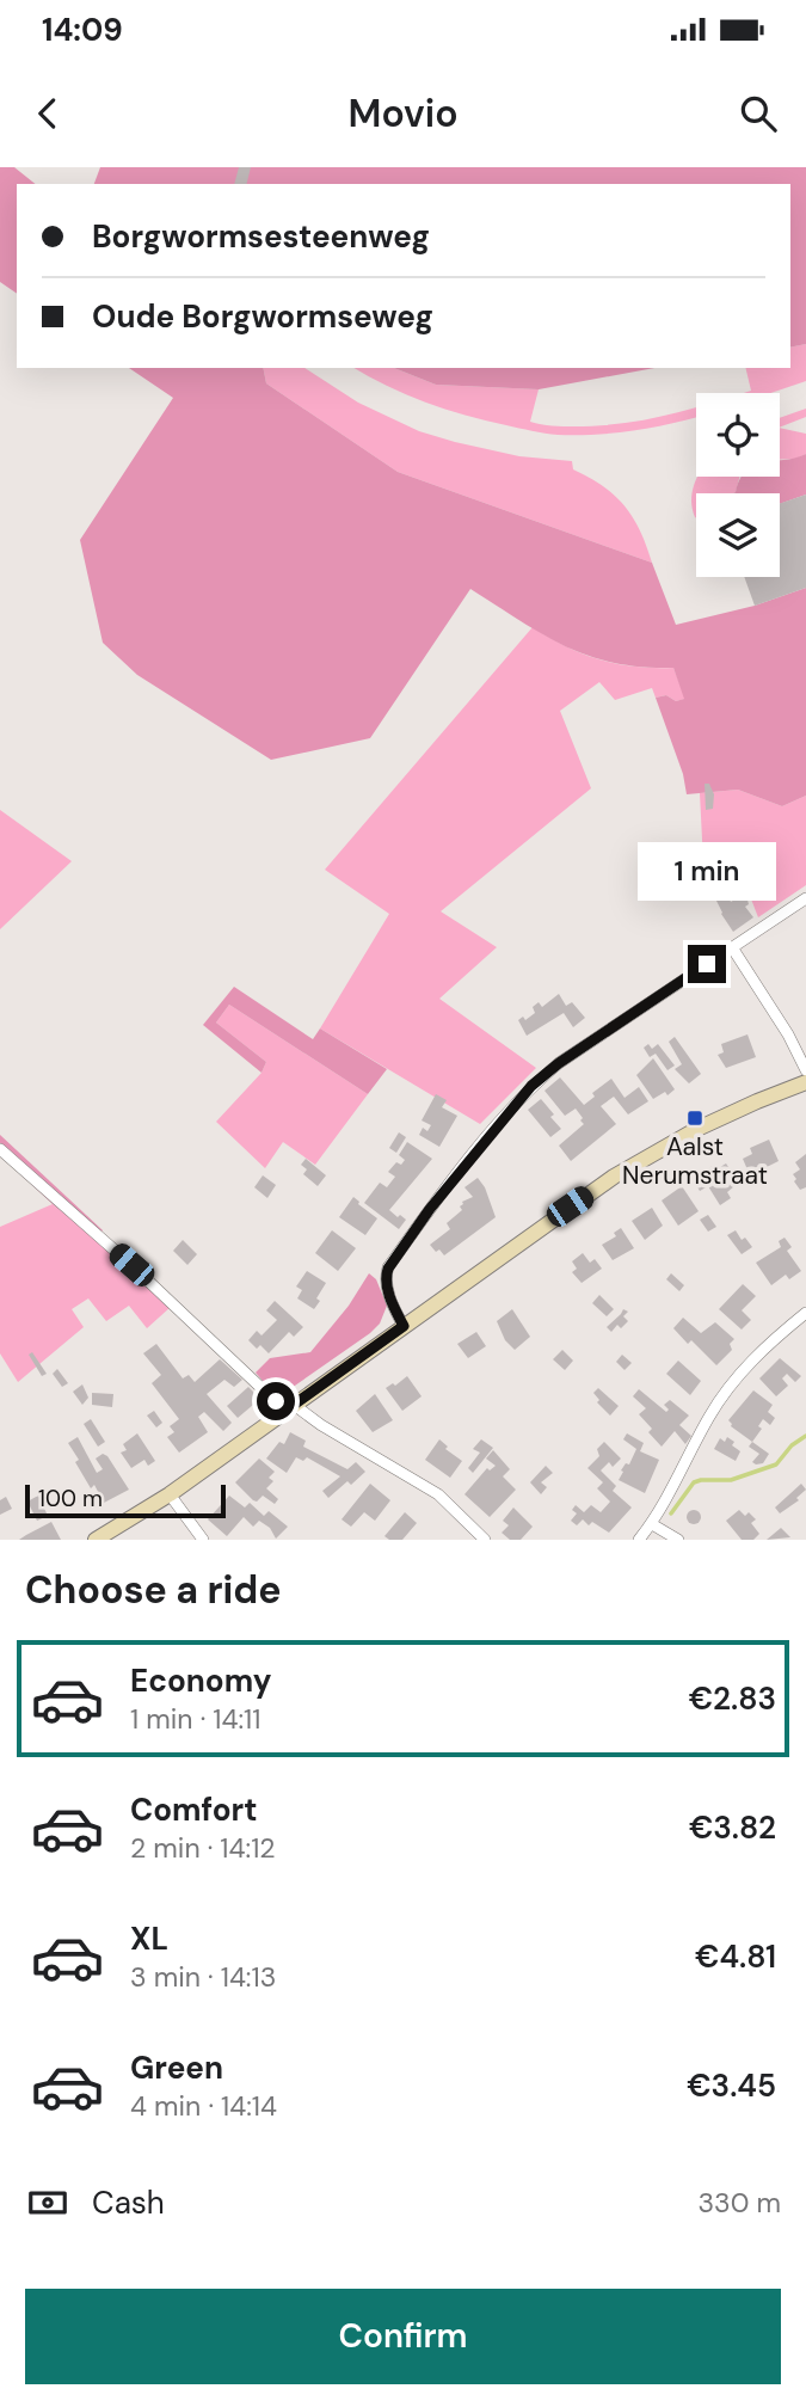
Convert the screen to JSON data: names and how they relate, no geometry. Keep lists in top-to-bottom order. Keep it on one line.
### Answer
{"places":{"transit":["Aalst Nerumstraat"]},"scale_bar":"100 m","page":{"status":"14:09","header":"Movio","banner":["Borgwormsesteenweg","Oude Borgwormseweg"],"bubble":"1 min","scale":"100 m","heading":"Choose a ride","list":[{"name":"Economy","note":"1 min · 14:11","value":"€2.83"},{"name":"Comfort","note":"2 min · 14:12","value":"€3.82"},{"name":"XL","note":"3 min · 14:13","value":"€4.81"},{"name":"Green","note":"4 min · 14:14","value":"€3.45"}],"pay":["Cash","330 m"],"buttons":"Confirm"}}
